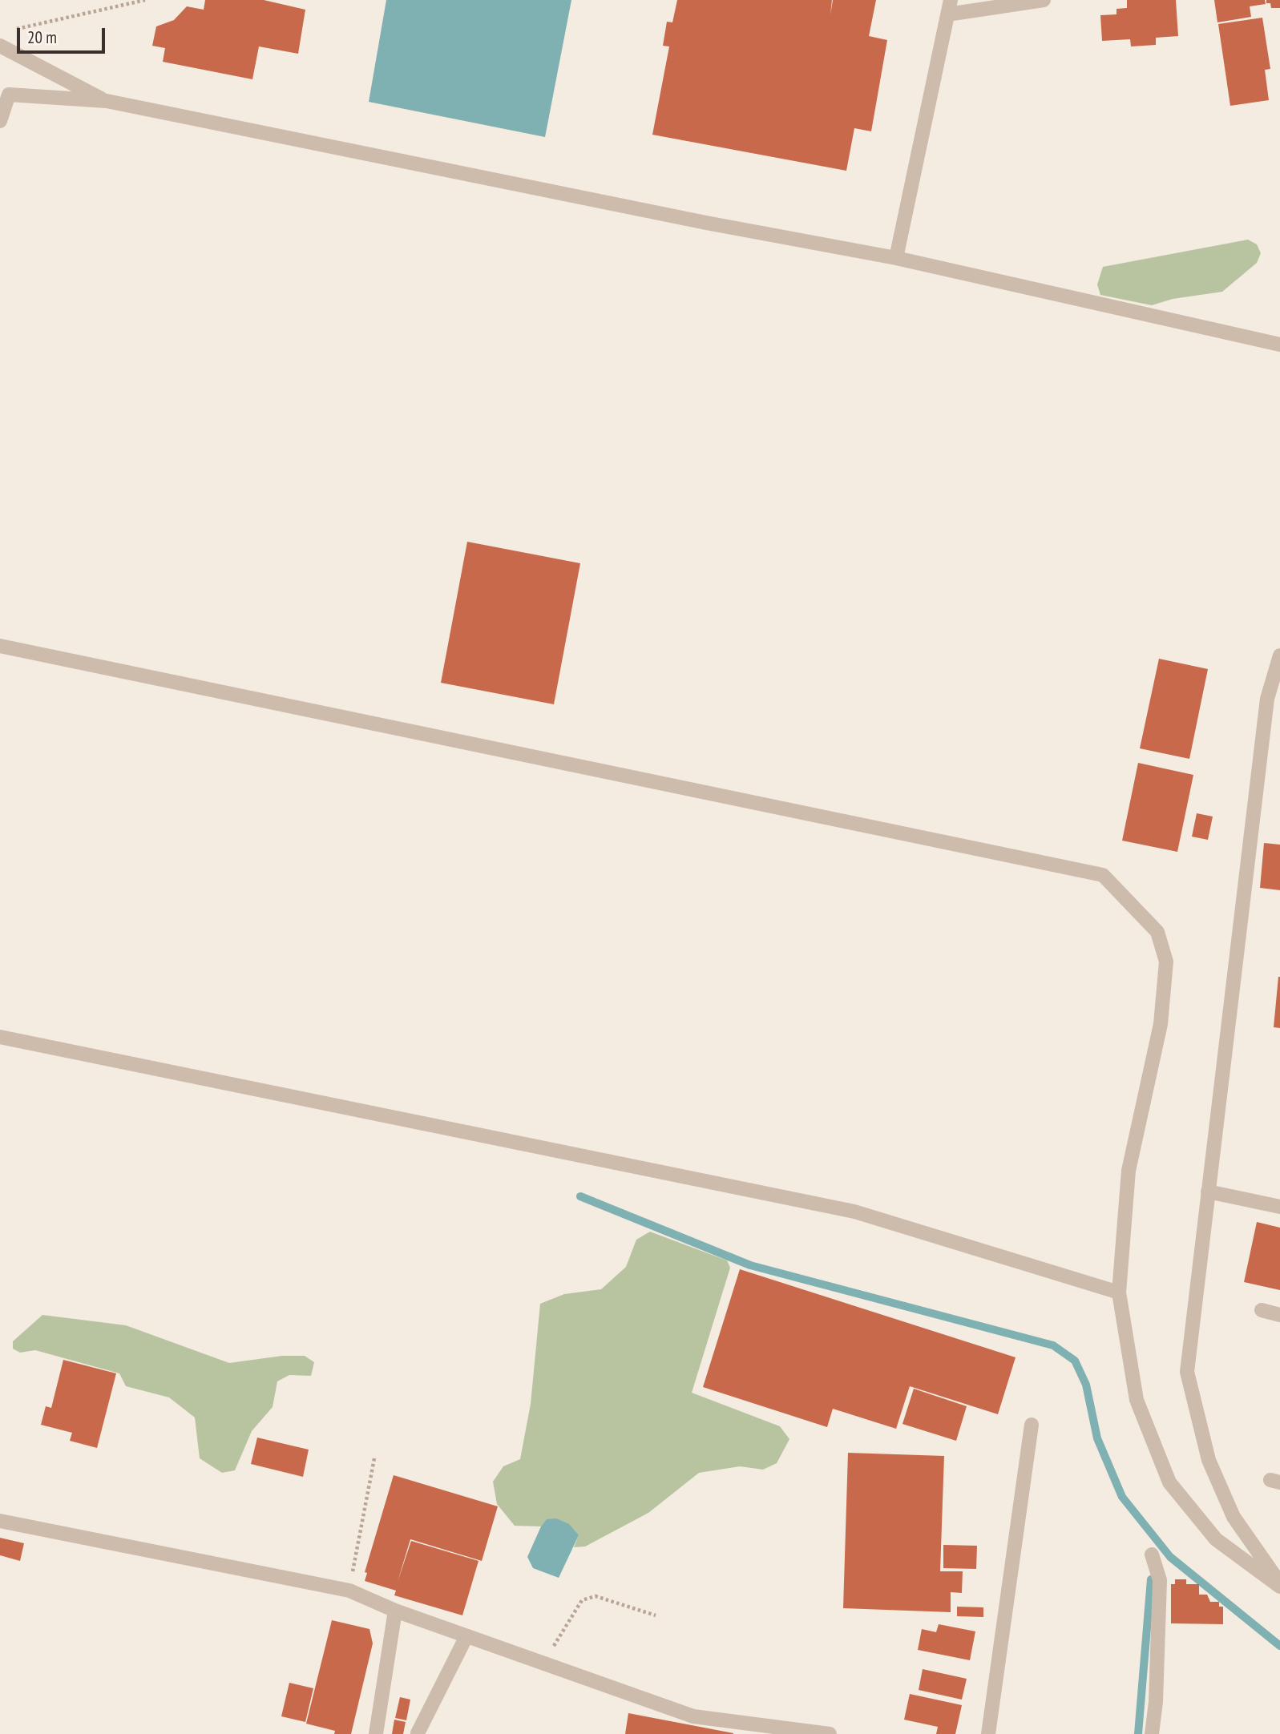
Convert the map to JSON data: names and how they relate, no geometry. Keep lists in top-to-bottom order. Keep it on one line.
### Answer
{"scale_bar":"20 m"}
